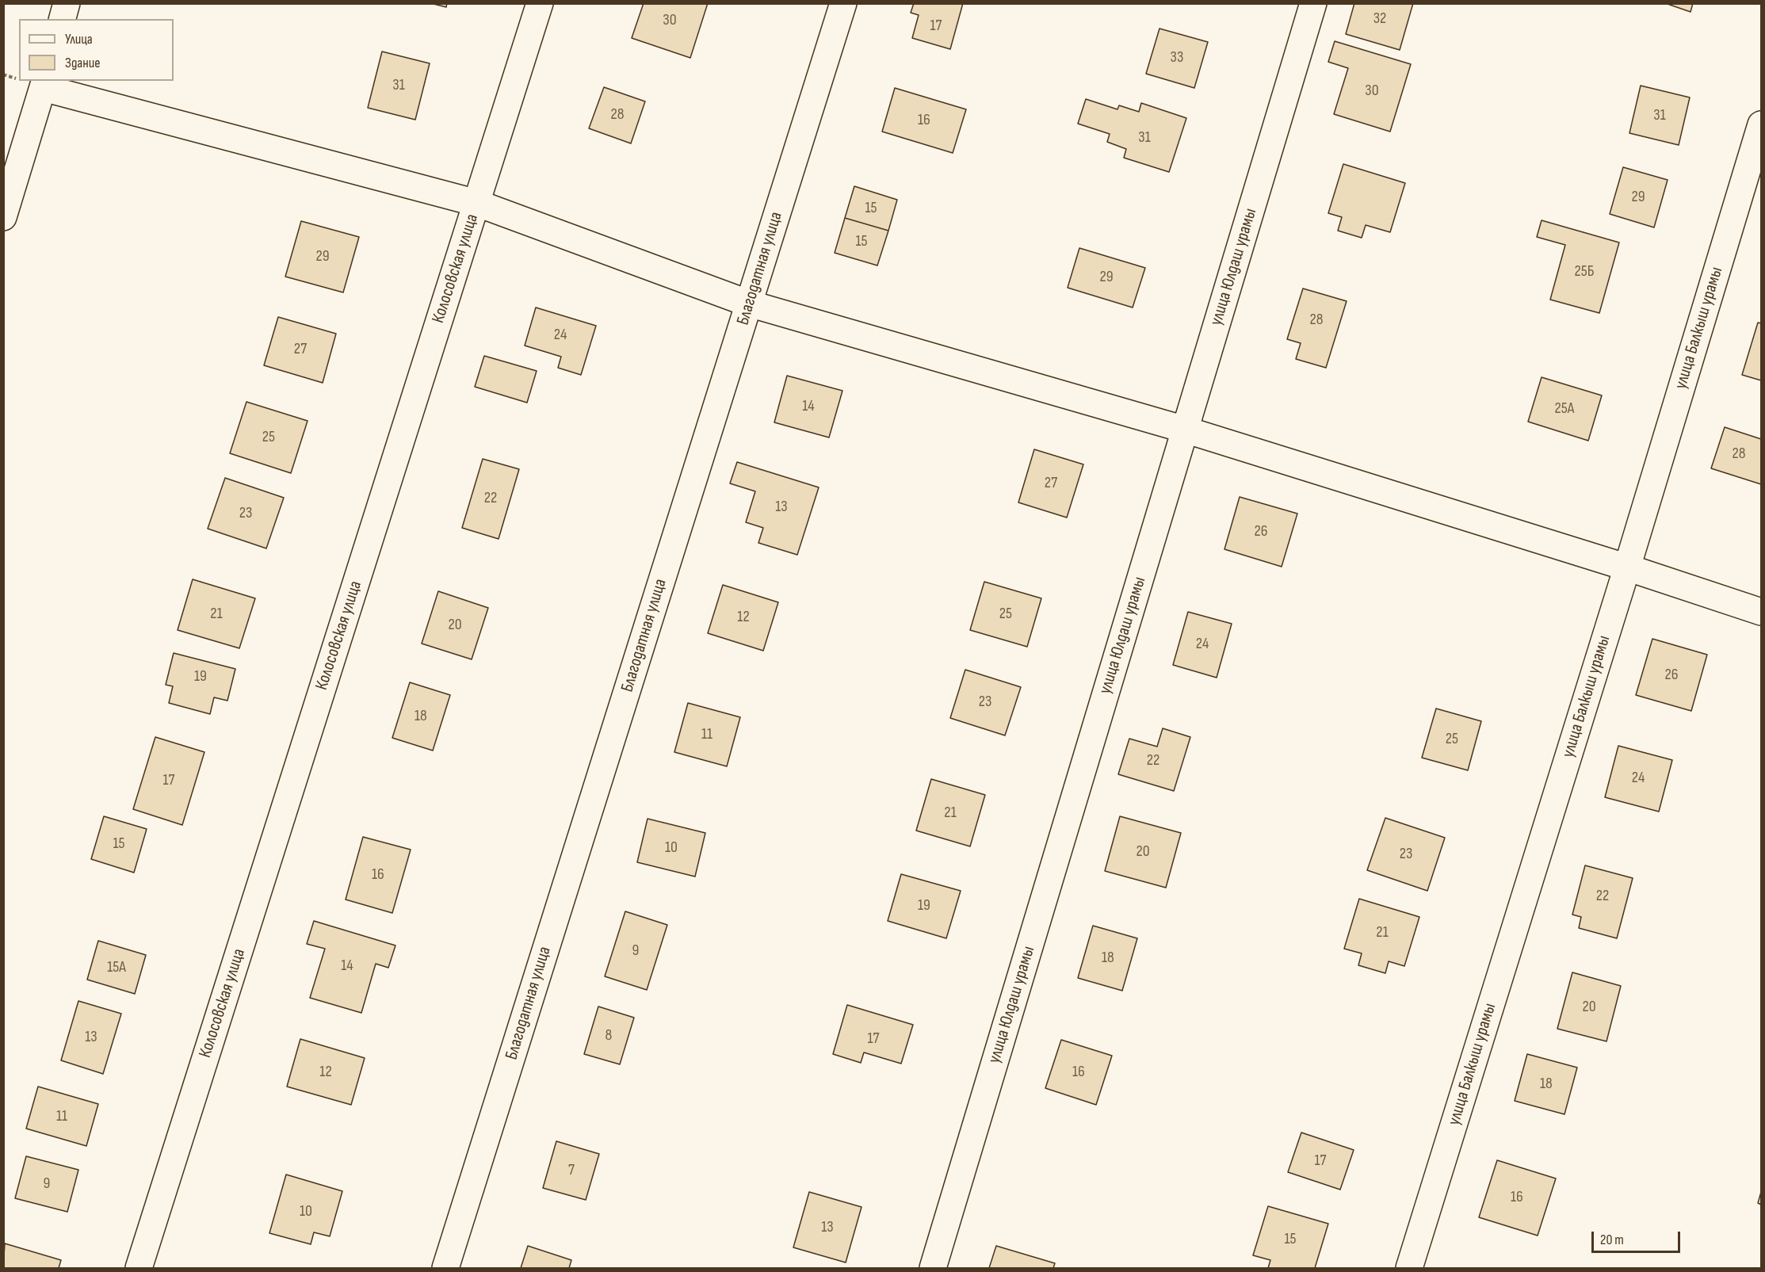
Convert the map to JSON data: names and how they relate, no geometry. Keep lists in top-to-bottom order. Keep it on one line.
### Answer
{"streets":{"street":["улица Юлдаш урамы","Колосовская улица","Благодатная улица","улица Балкыш урамы"]},"house_numbers":["32","30","17","33","31","30","28","31","16","31","29","15","15","29","25Б","29","28","24","27","14","25А","25","28","27","22","13","23","26","21","25","12","20","24","26","19","23","18","11","25","22","24","17","21","15","10","20","23","16","22","19","21","9","18","14","15А","20","8","13","17","12","16","18","11","17","7","9","16","10","13","15"],"legend":["Улица","Здание"],"scale_bar":"20 m"}
